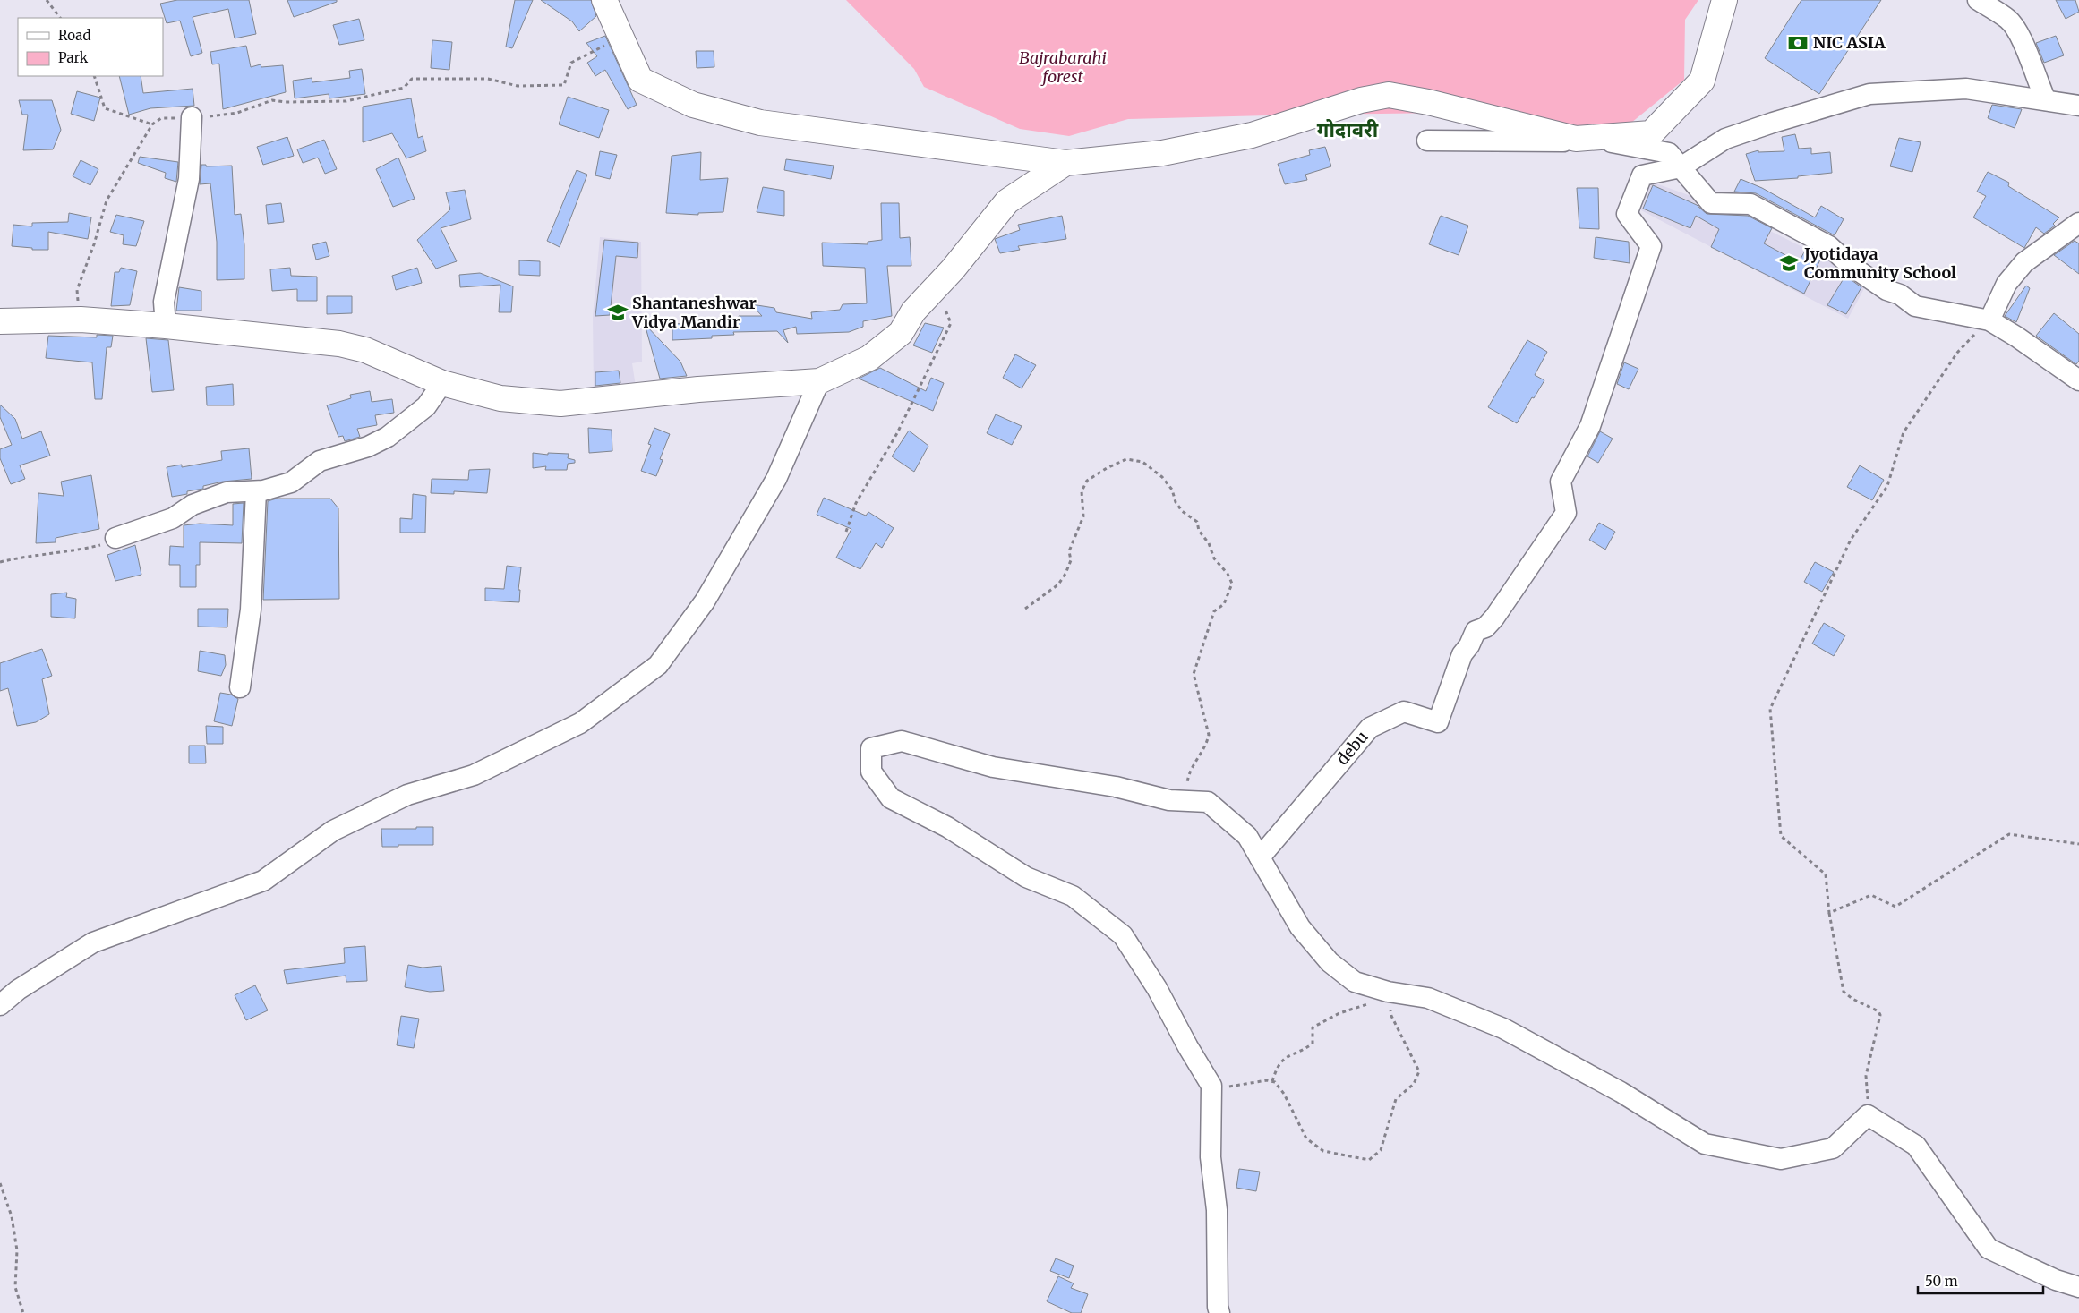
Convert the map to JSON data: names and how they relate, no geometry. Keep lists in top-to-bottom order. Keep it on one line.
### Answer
{"streets":{"street":["debu"]},"districts":["गोदावरी"],"parks":["Bajrabarahi forest"],"places":{"bank":["NIC ASIA"],"school or university":["Jyotidaya Community School","Shantaneshwar Vidya Mandir"]},"legend":["Road","Park"],"scale_bar":"50 m"}
